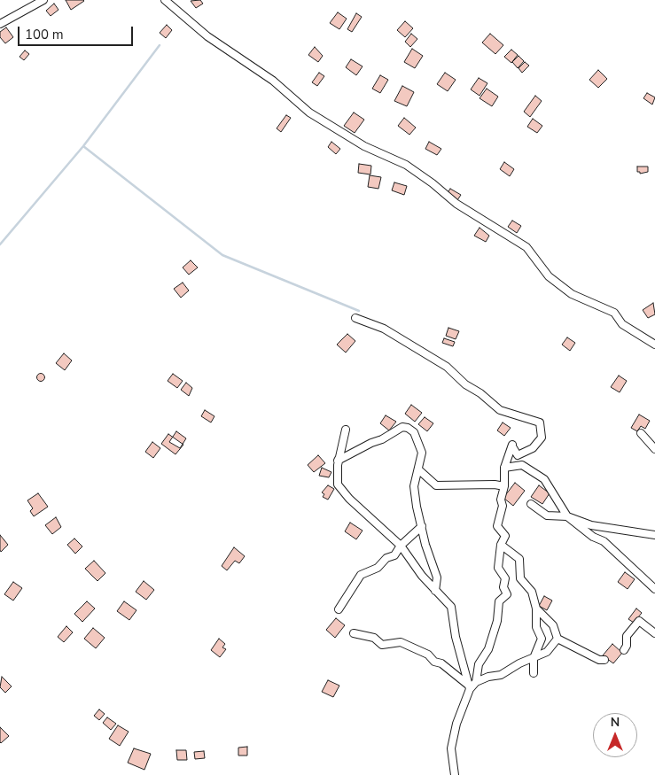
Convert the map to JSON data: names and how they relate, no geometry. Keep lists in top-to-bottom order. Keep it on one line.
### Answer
{"scale_bar":"100 m","north":"top"}
